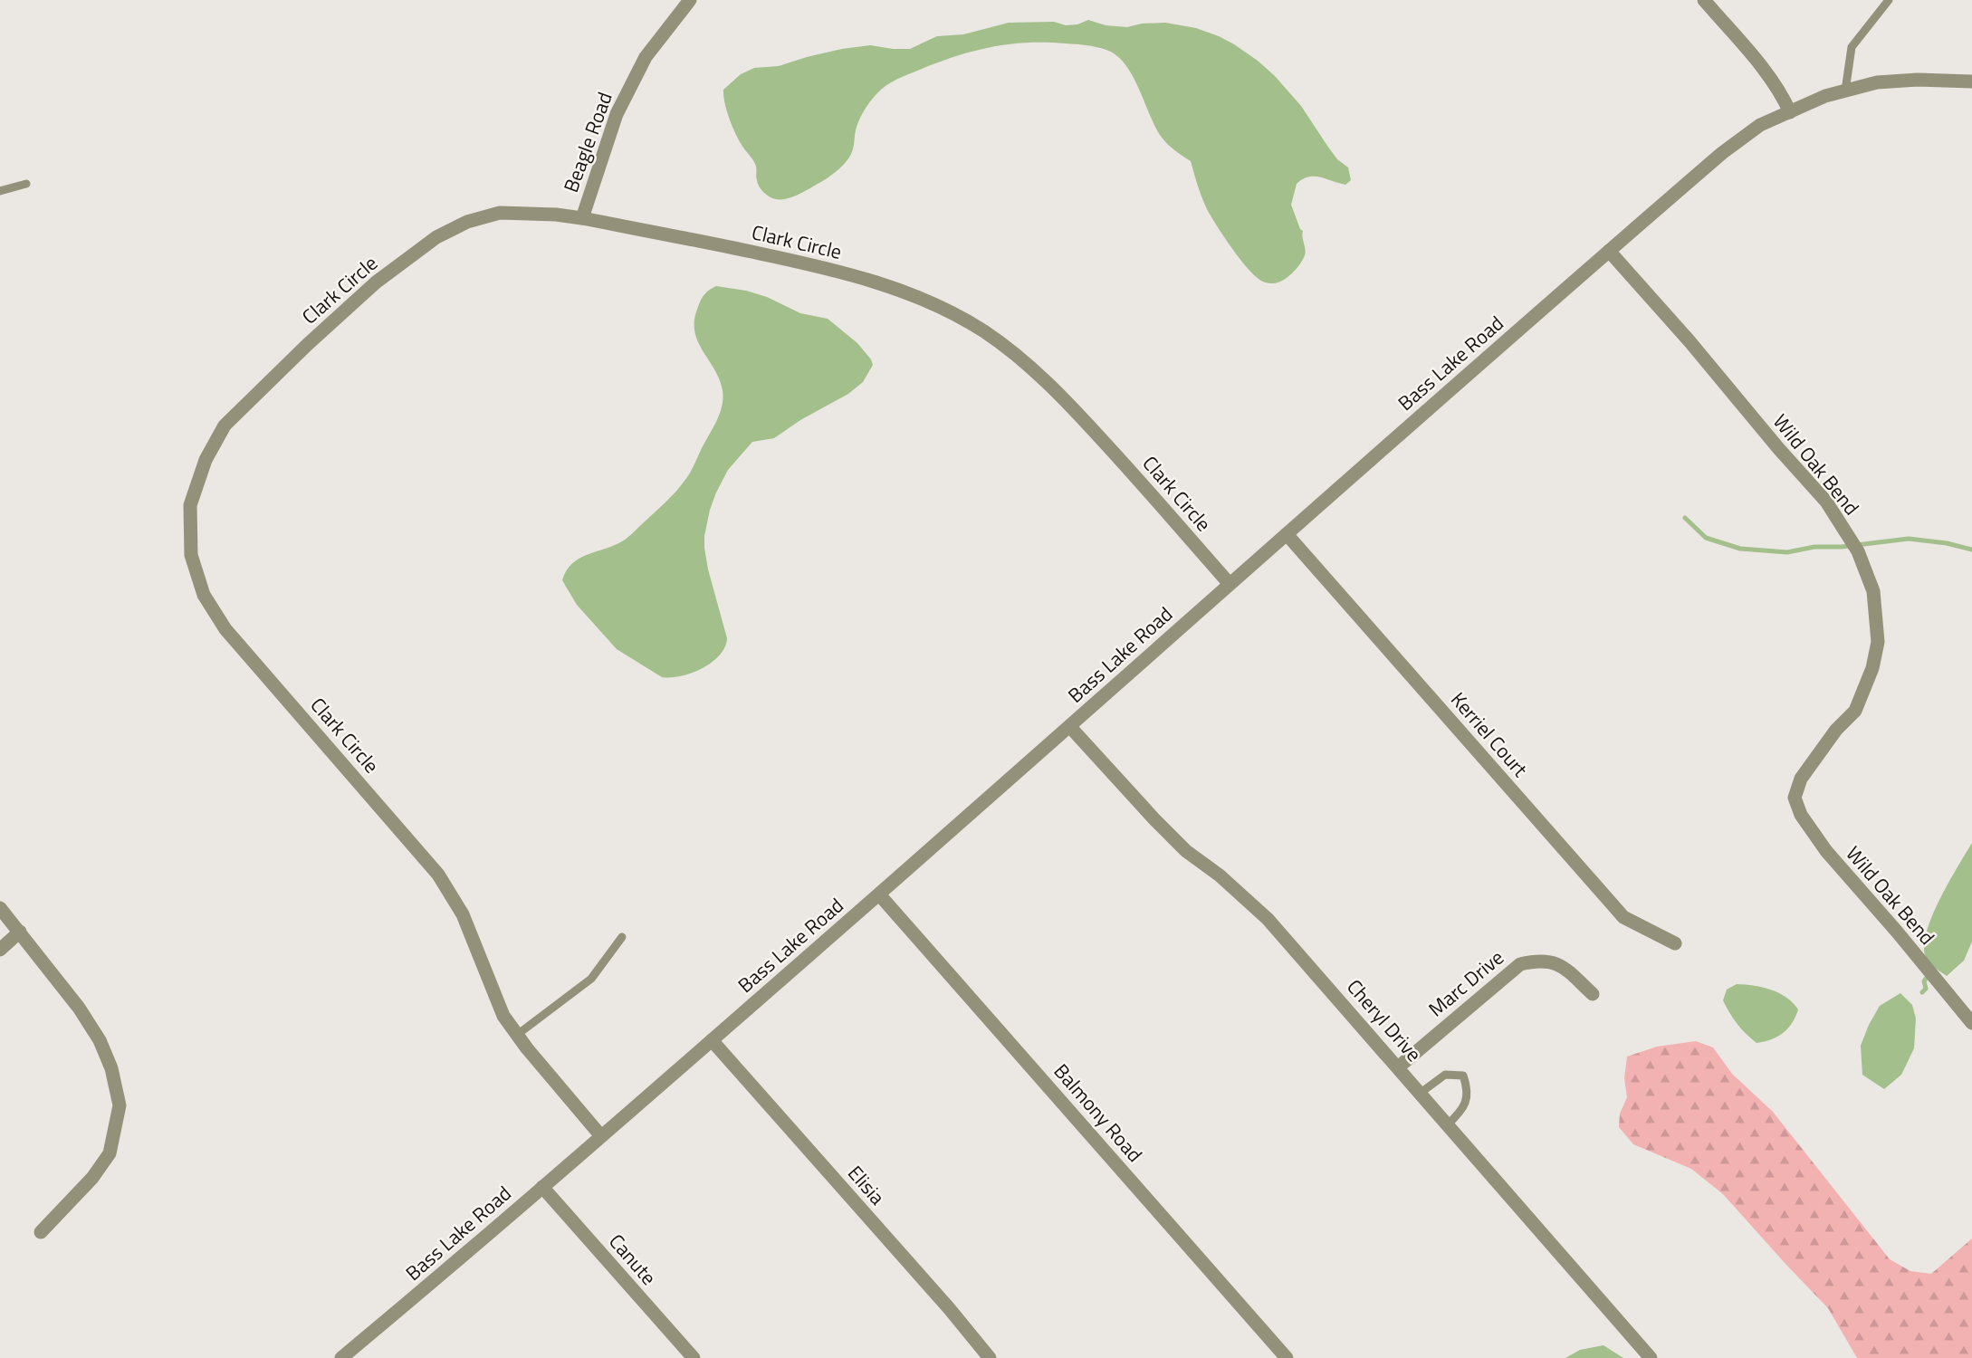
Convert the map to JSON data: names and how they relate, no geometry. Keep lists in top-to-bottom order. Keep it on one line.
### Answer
{"streets":{"street":["Beagle Road","Clark Circle","Bass Lake Road","Wild Oak Bend","Kerriel Court","Marc Drive","Cheryl Drive","Balmony Road","Elisia","Canute"]},"crossings":[["Beagle Road","Clark Circle"],["Clark Circle","Bass Lake Road"],["Bass Lake Road","Wild Oak Bend"],["Bass Lake Road","Kerriel Court"],["Bass Lake Road","Cheryl Drive"],["Bass Lake Road","Balmony Road"],["Bass Lake Road","Elisia"],["Bass Lake Road","Canute"],["Marc Drive","Cheryl Drive"]]}
